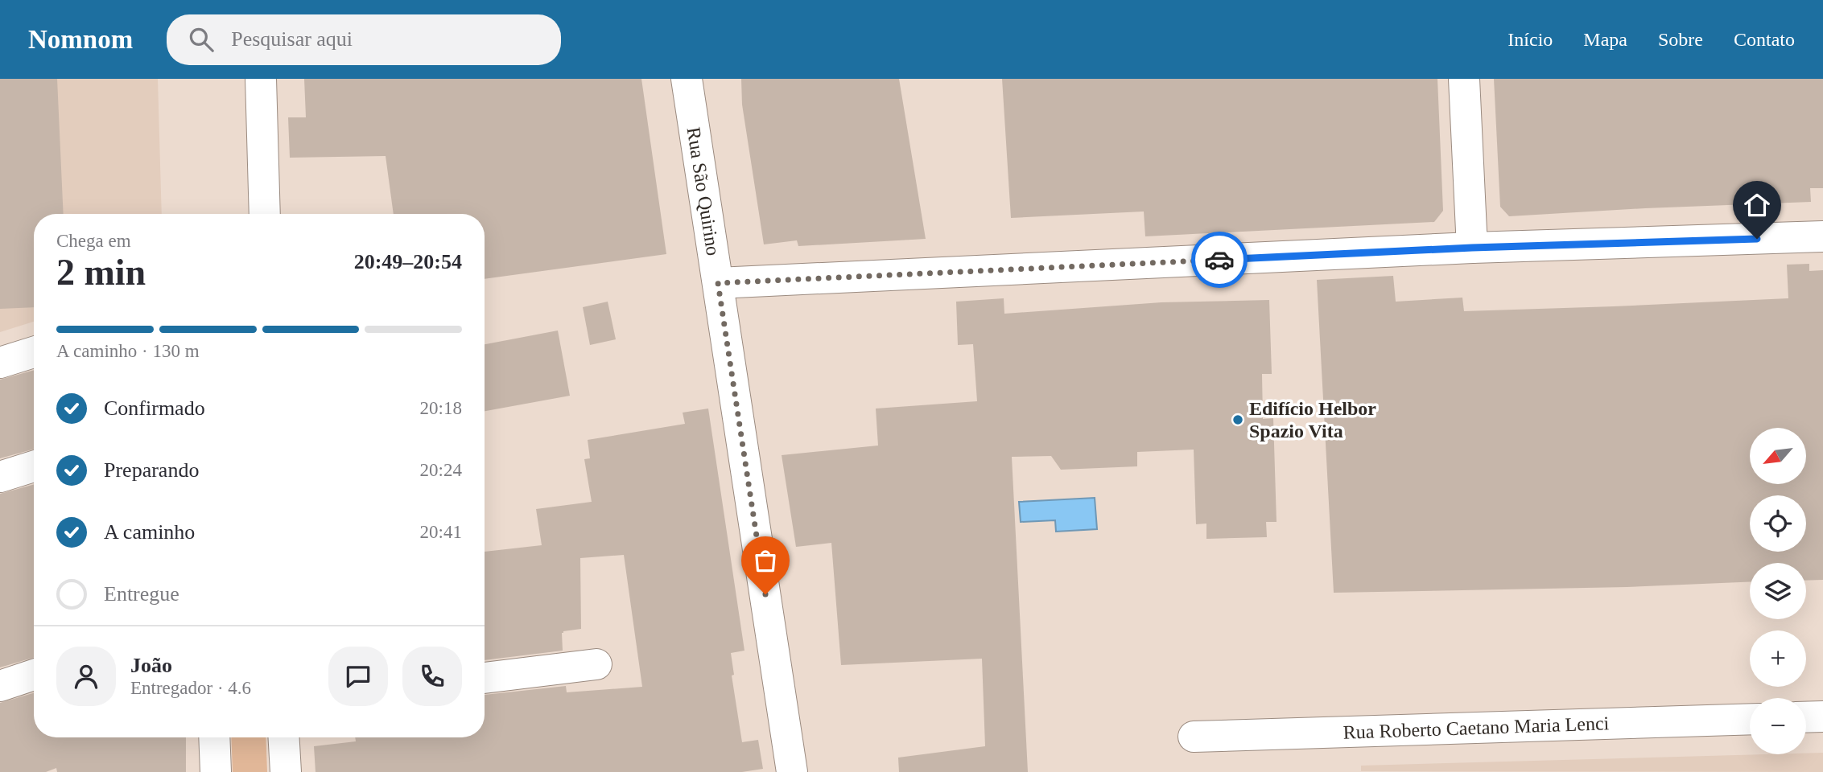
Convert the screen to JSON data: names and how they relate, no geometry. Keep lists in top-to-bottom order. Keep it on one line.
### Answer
{"streets":{"street":["Rua São Quirino","Rua Roberto Caetano Maria Lenci"]},"places":["Edifício Helbor Spazio Vita"],"north":"bottom left","page":{"header":"Nomnom","search":"Pesquisar aqui","nav":["Início","Mapa","Sobre","Contato"],"heading":["2 min","Chega em","20:49–20:54"],"panel":["João","Entregador · 4.6"],"bar":"A caminho · 130 m","list":[["Confirmado","20:18"],["Preparando","20:24"],["A caminho","20:41"],"Entregue"],"map_buttons":["+","−"]}}
